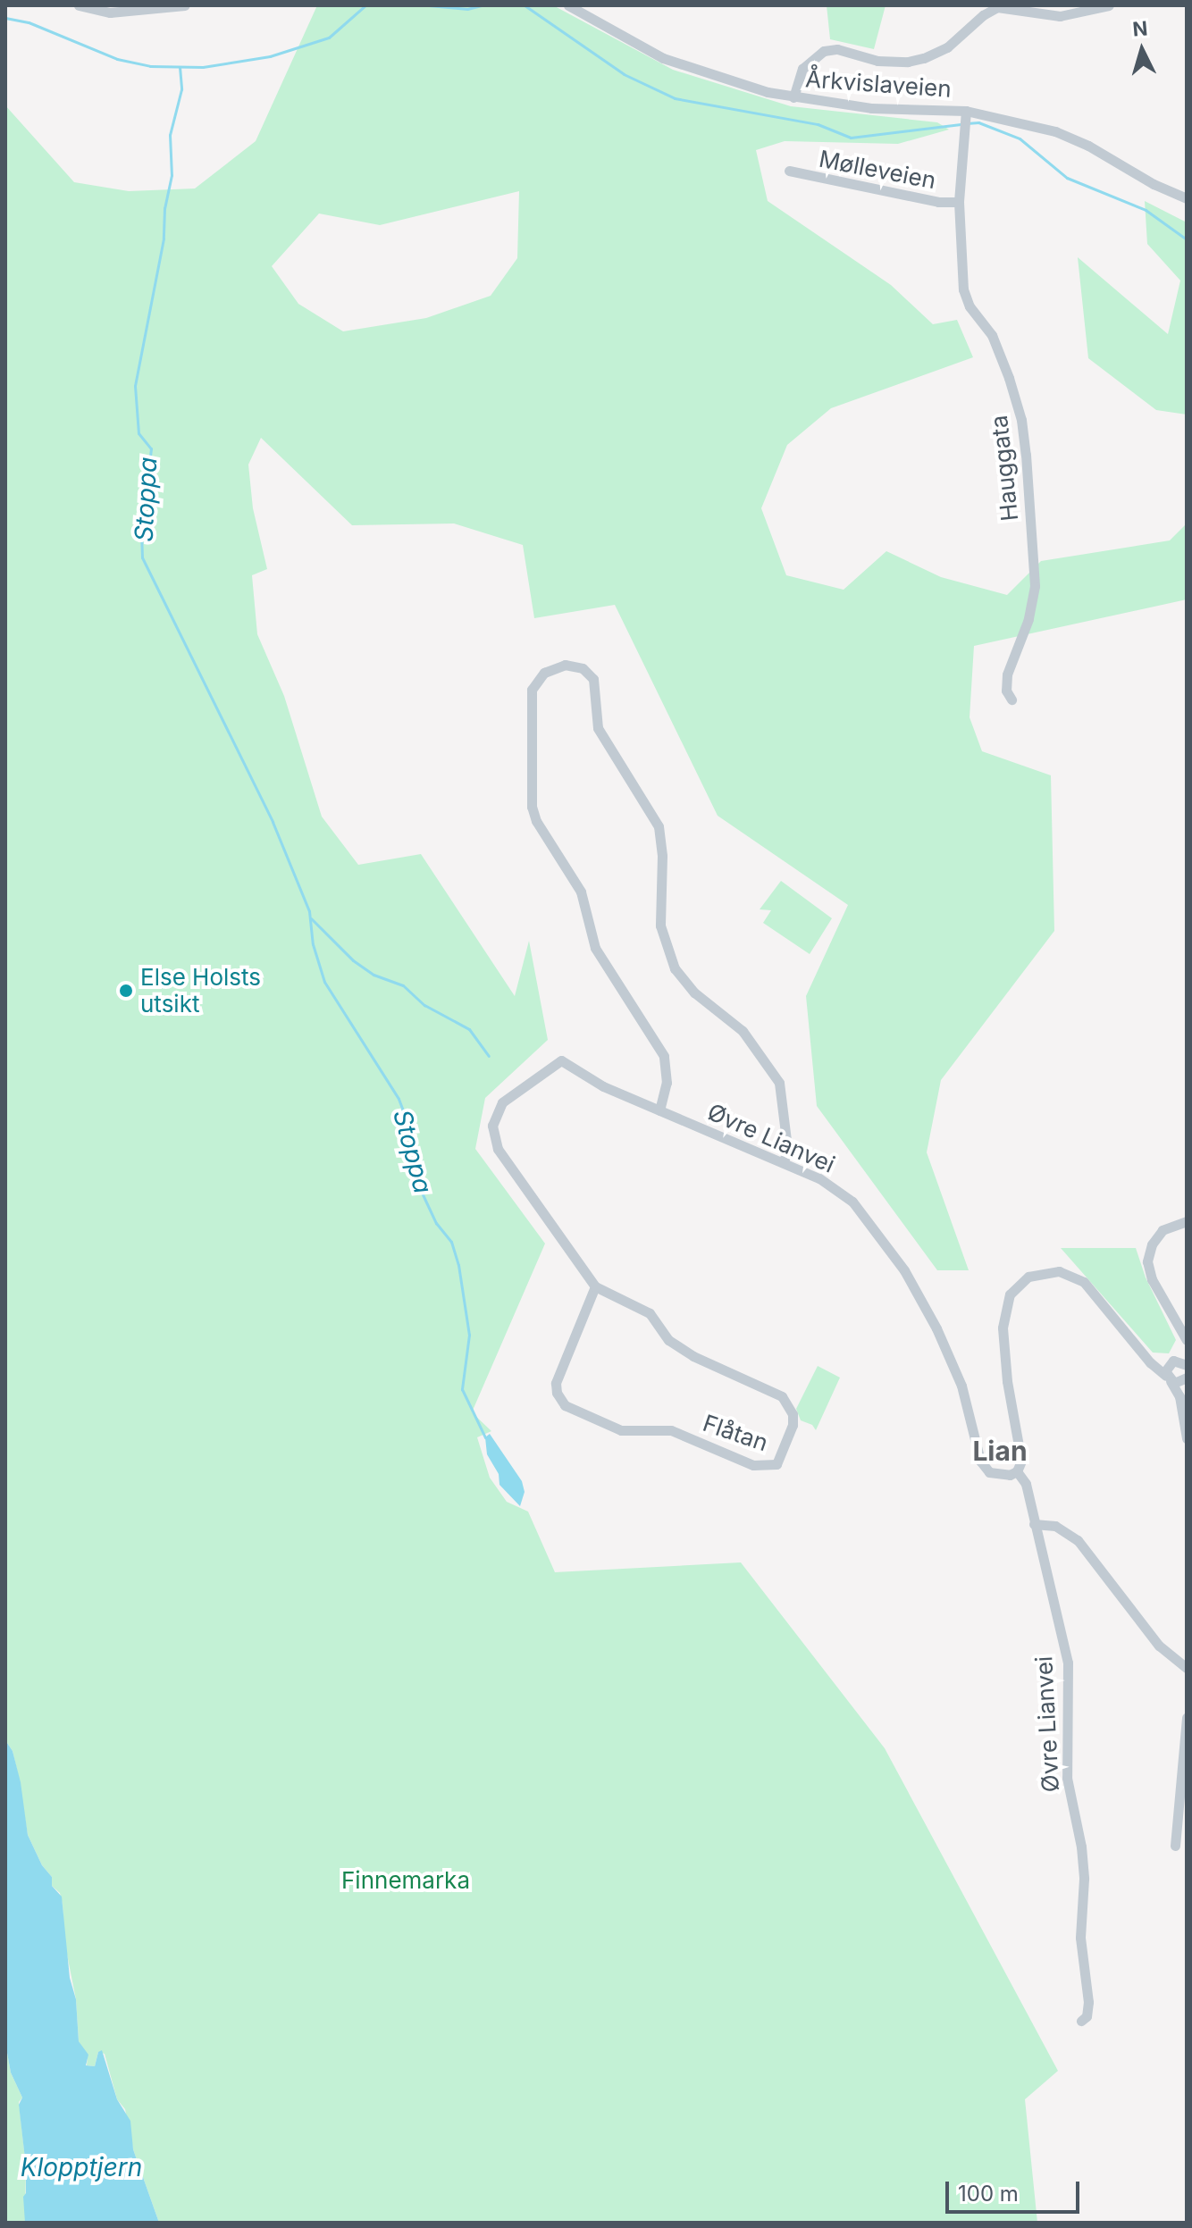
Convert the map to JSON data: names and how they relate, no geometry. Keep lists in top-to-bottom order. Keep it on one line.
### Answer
{"streets":{"street":["Årkvislaveien","Mølleveien","Hauggata","Øvre Lianvei","Flåtan"]},"crossings":[["Årkvislaveien","Hauggata"],["Mølleveien","Hauggata"],["Øvre Lianvei","Flåtan"]],"districts":["Lian"],"water":["Stoppa","Klopptjern"],"parks":["Finnemarka"],"places":["Else Holsts utsikt"],"scale_bar":"100 m","north":"top"}
